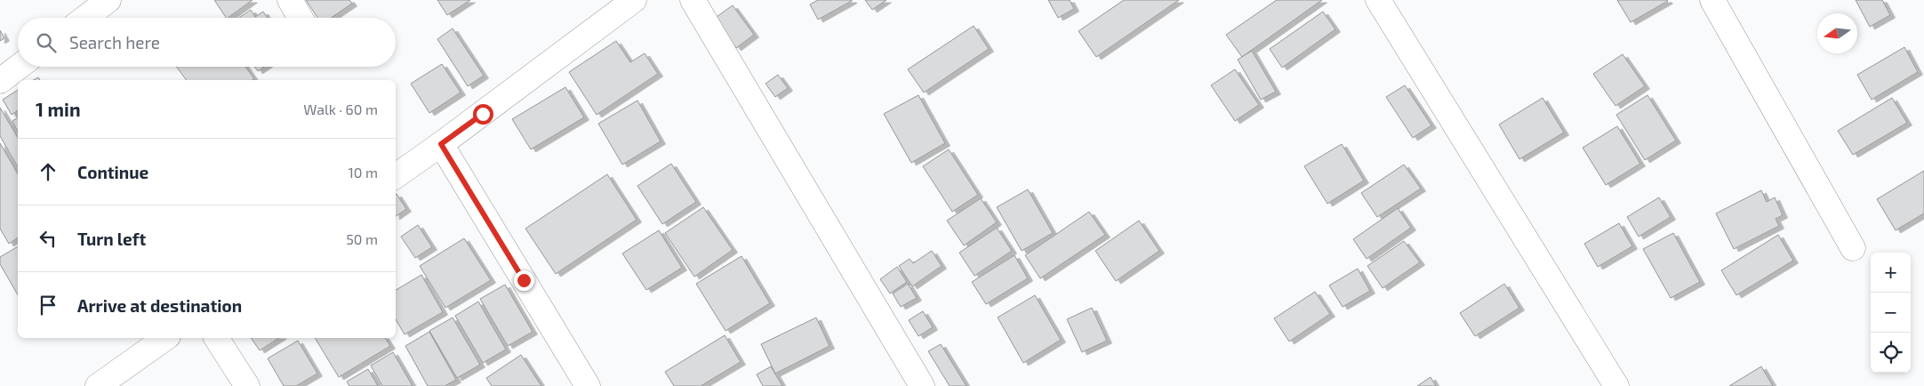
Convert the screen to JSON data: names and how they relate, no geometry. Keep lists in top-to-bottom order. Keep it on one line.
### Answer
{"north":"left","page":{"search":"Search here","heading":["1 min","Walk · 60 m"],"list":[["Continue","10 m"],["Turn left","50 m"],"Arrive at destination"],"map_buttons":["+","−"]}}
